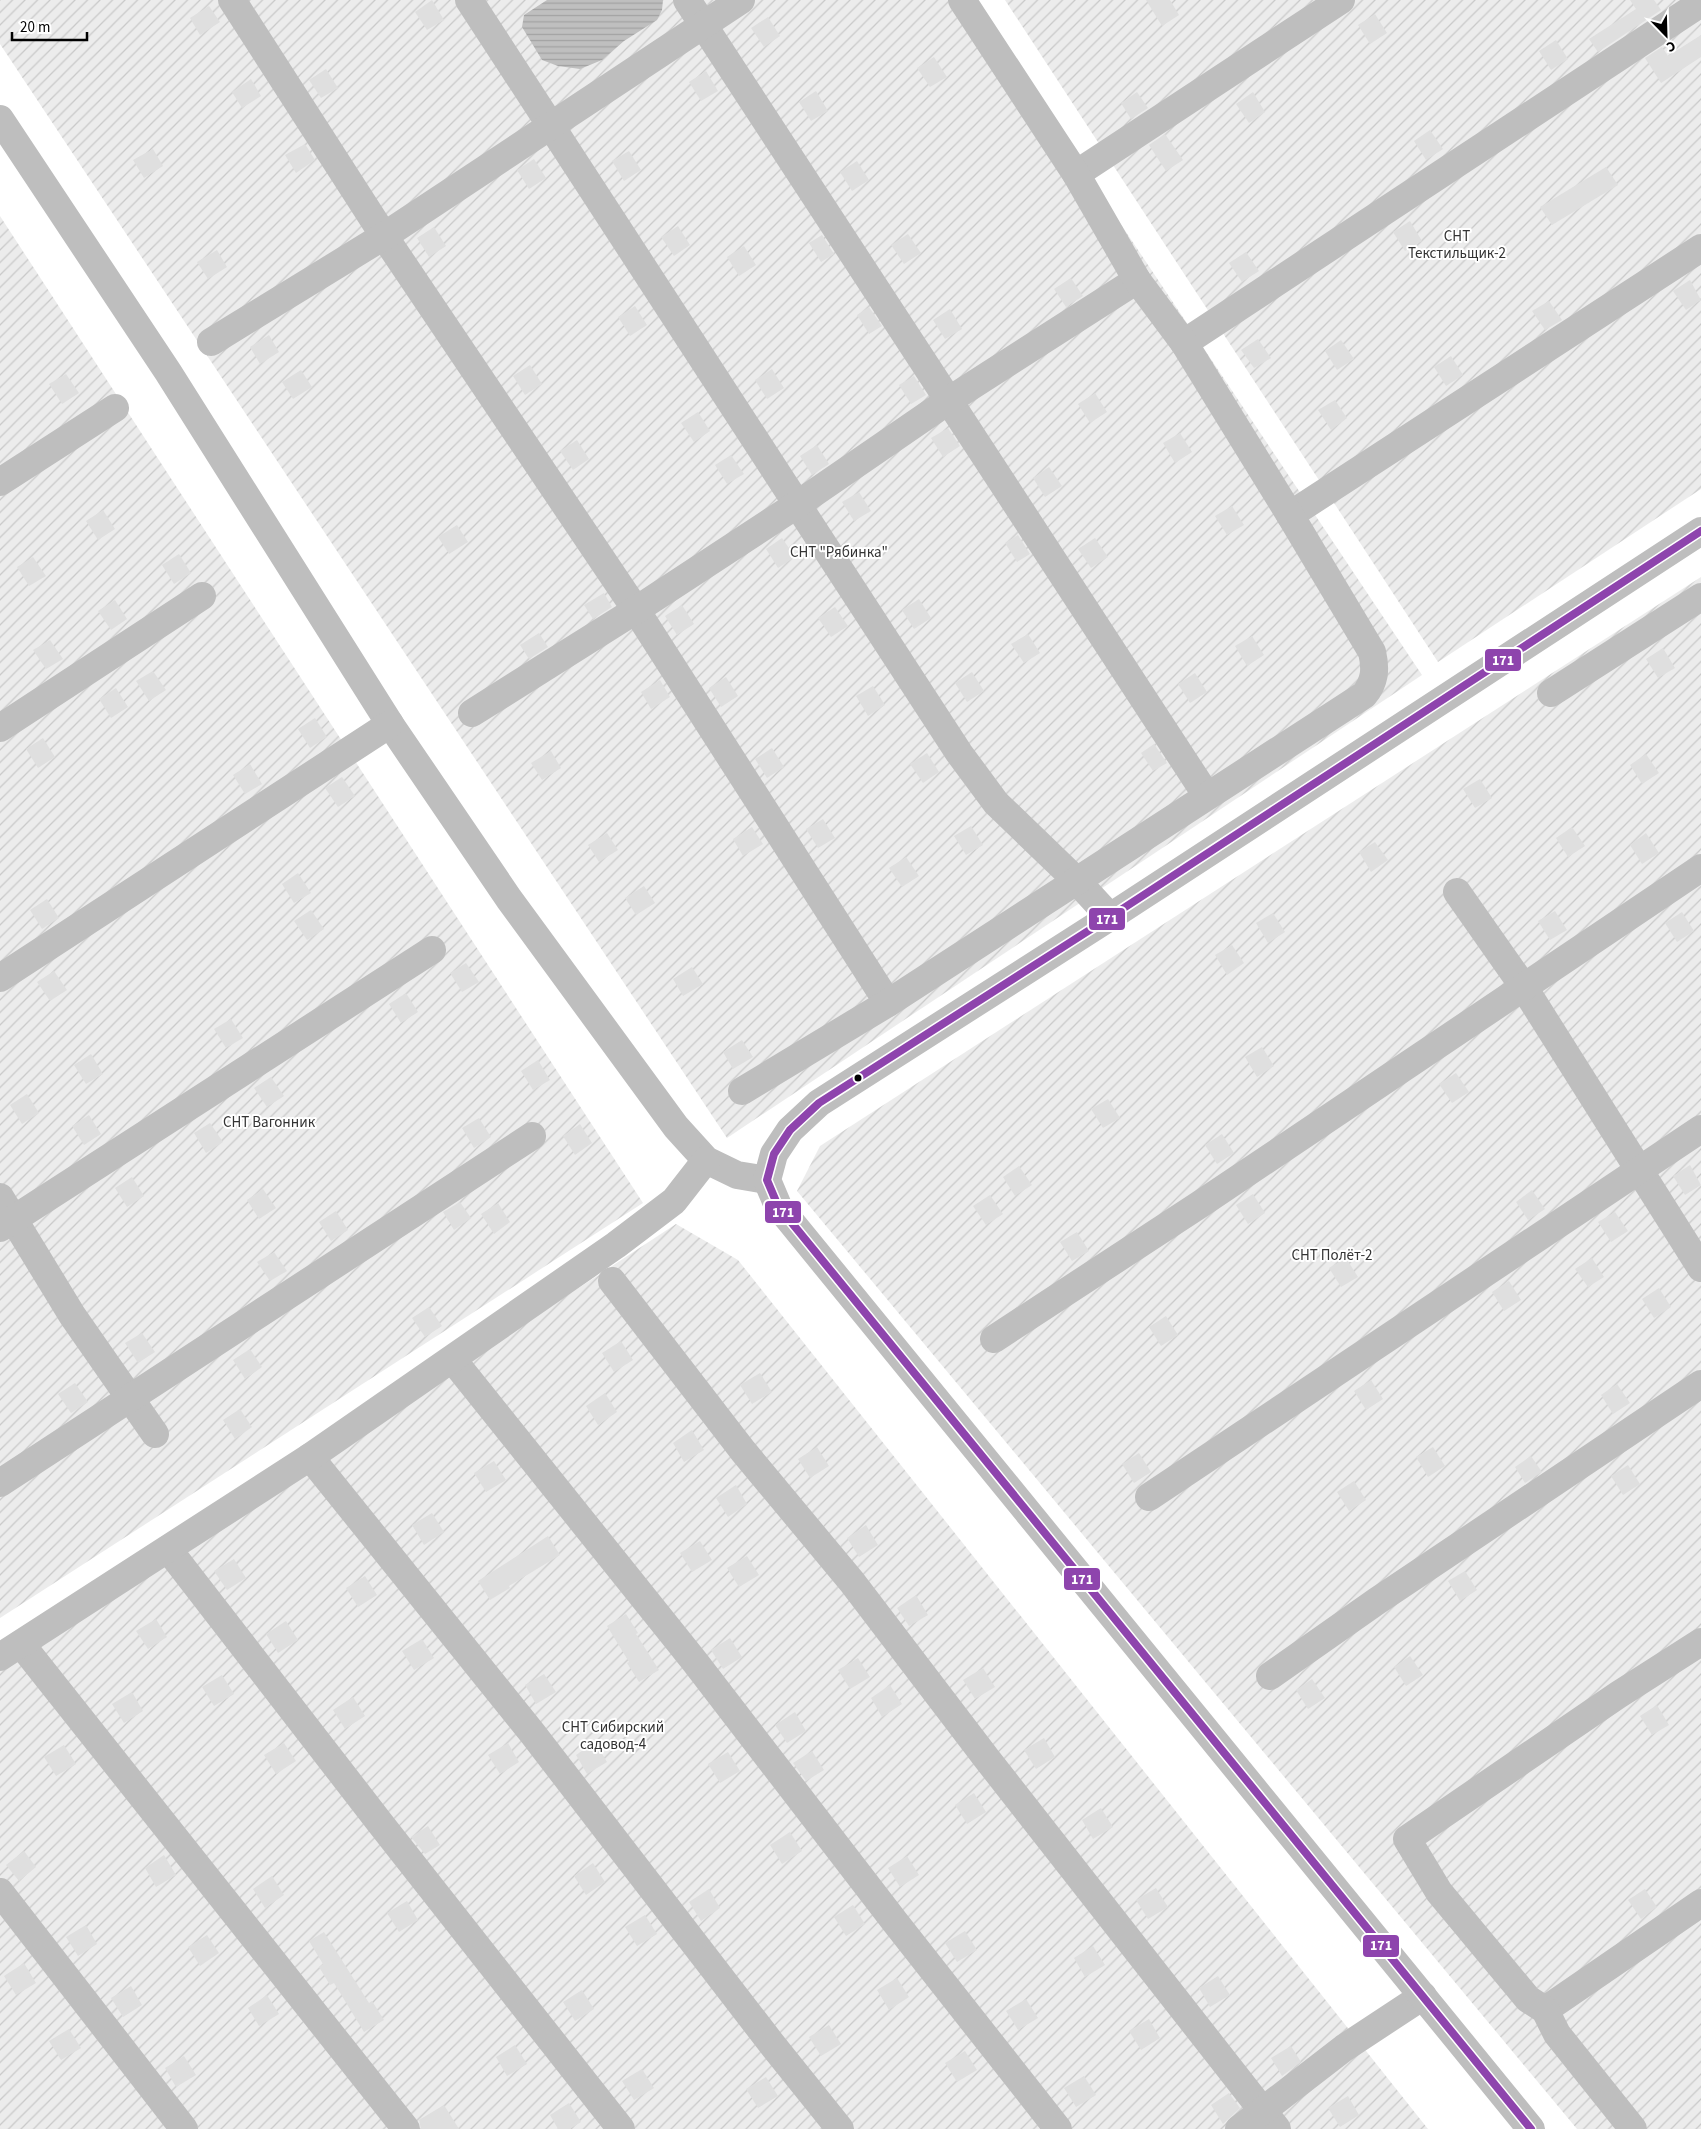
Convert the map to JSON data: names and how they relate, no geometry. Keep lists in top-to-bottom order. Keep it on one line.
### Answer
{"parks":["СНТ Текстильщик-2","СНТ \"Рябинка\"","СНТ Вагонник","СНТ Полёт-2","СНТ Сибирский садовод-4"],"lines":["transit line 171"],"scale_bar":"20 m","north":"bottom right"}
